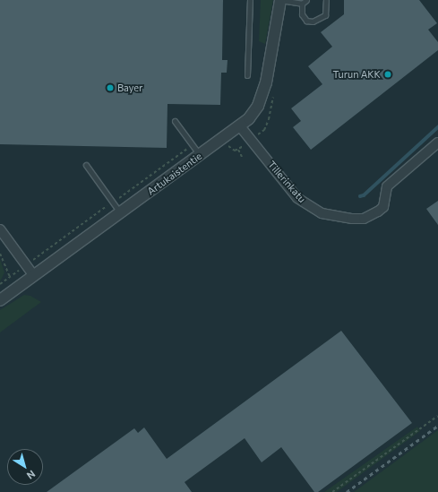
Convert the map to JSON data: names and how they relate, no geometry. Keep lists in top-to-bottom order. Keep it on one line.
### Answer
{"streets":{"street":["Artukaistentie","Tillerinkatu"]},"crossings":[["Artukaistentie","Tillerinkatu"]],"places":["Turun AKK","Bayer"],"north":"bottom right"}
